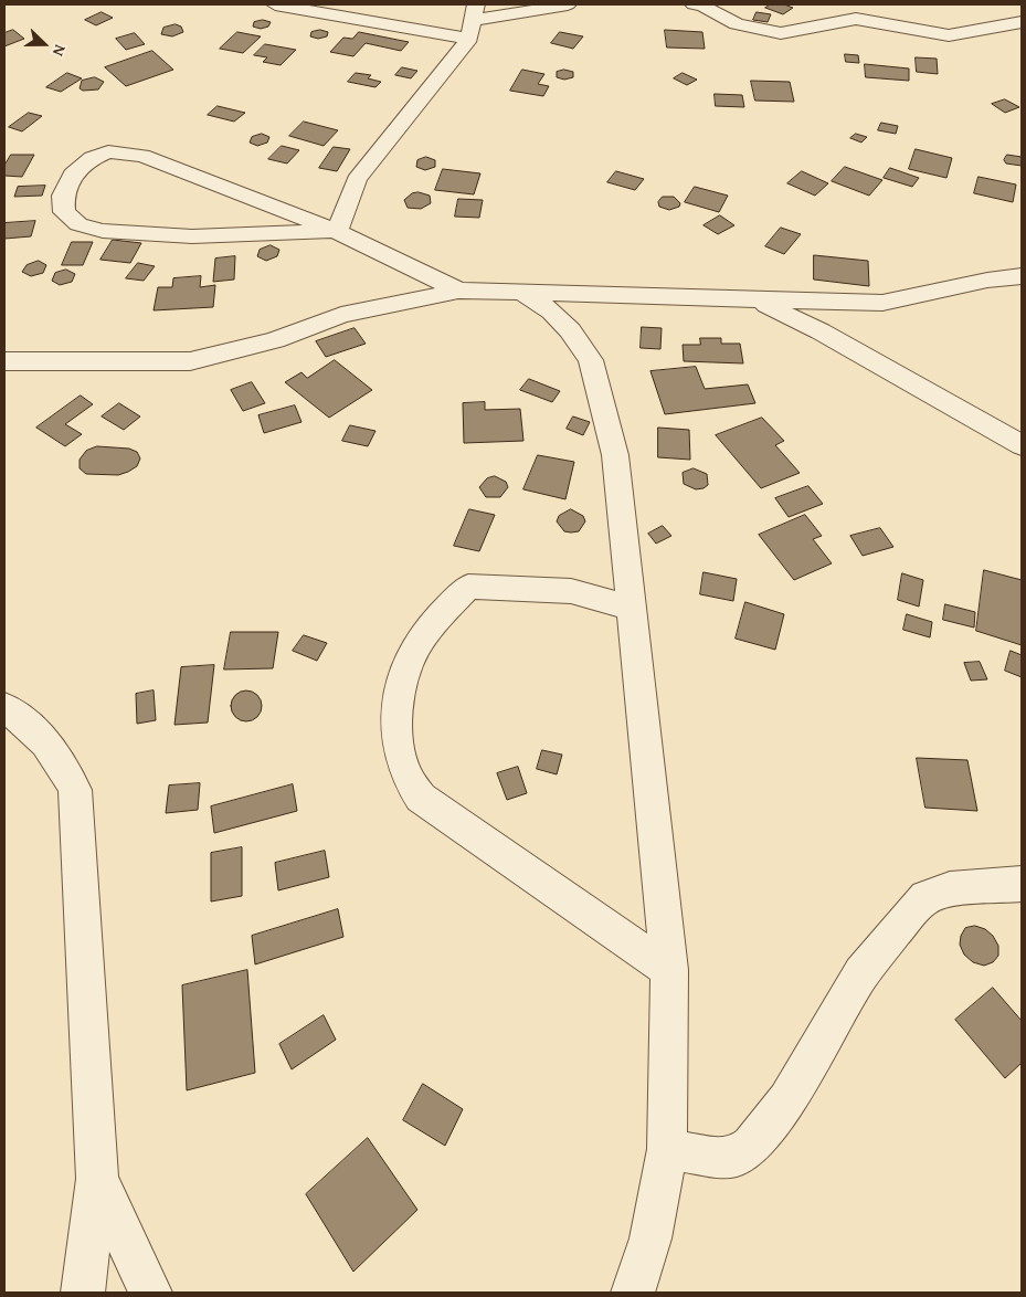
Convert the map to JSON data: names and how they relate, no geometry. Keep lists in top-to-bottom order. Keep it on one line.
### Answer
{"north":"right"}
